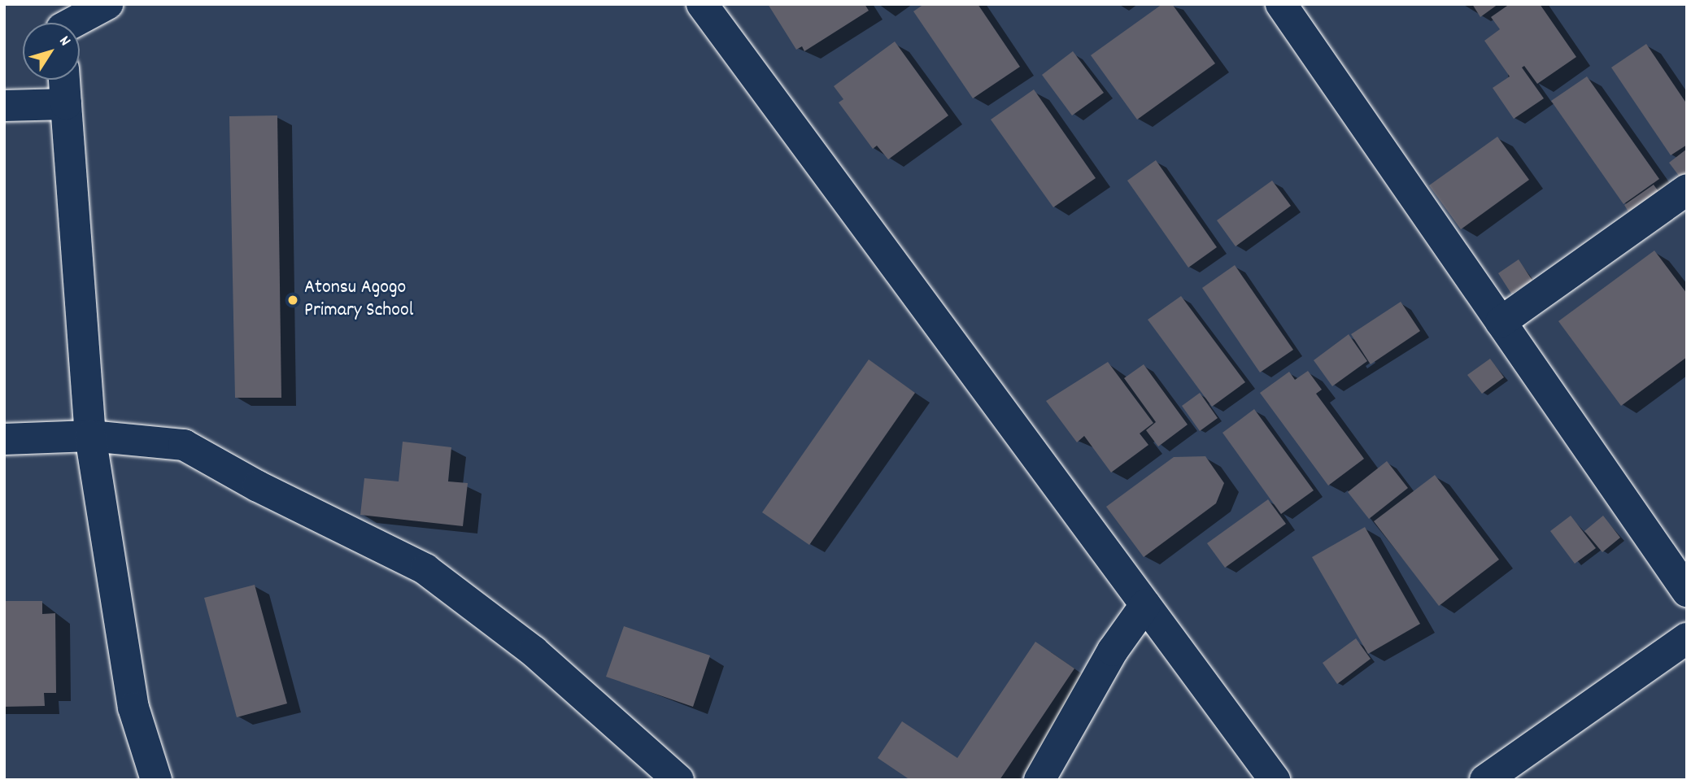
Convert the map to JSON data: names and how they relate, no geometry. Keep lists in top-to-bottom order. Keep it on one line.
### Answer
{"places":["Atonsu Agogo Primary School"],"north":"top right"}
